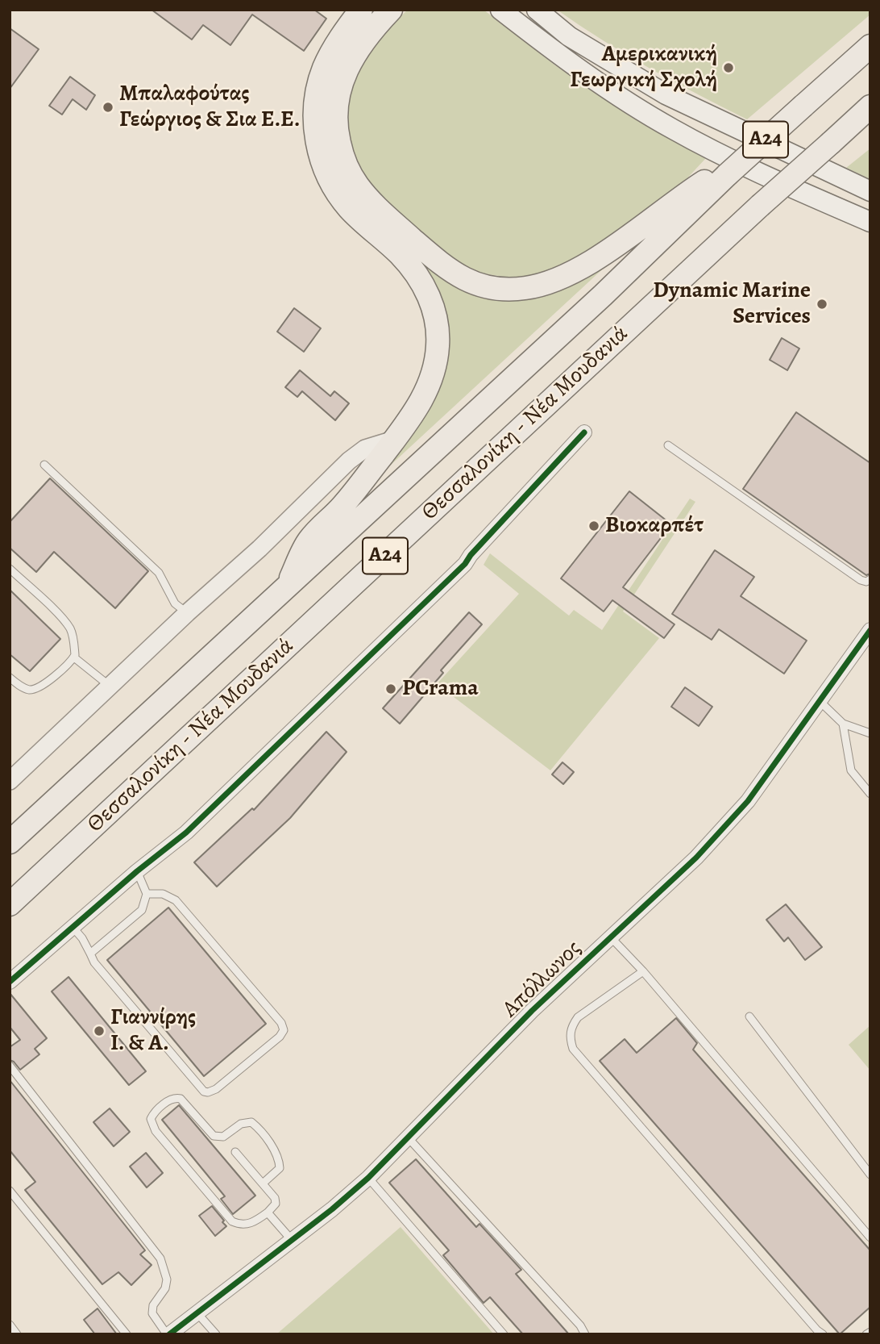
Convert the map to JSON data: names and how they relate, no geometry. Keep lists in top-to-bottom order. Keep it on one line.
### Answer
{"streets":{"highway":["Α24","Θεσσαλονίκη - Νέα Μουδανιά"],"street":["Απόλλωνος"]},"places":["Αμερικανική Γεωργική Σχολή","Μπαλαφούτας Γεώργιος & Σια Ε.Ε.","Dynamic Marine Services","Βιοκαρπέτ","PCrama","Γιαννίρης Ι. & Α."]}
